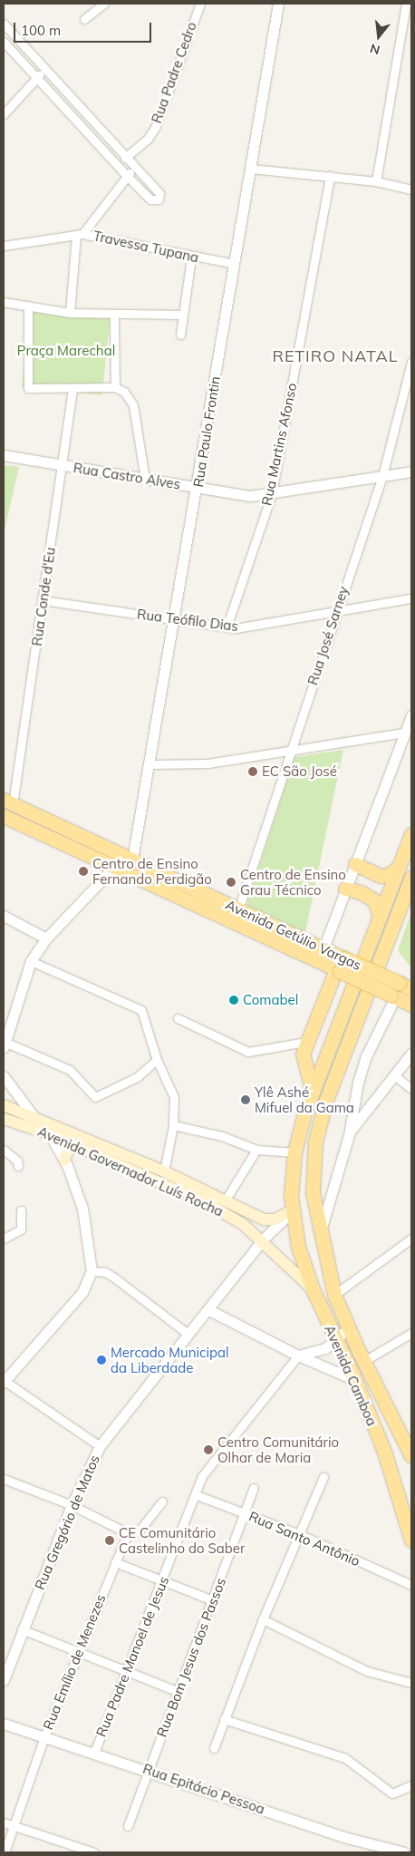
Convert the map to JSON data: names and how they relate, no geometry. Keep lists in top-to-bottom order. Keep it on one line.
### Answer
{"streets":{"main road":["Avenida Getúlio Vargas","Avenida Governador Luís Rocha","Avenida Camboa"],"street":["Rua Padre Cedro","Travessa Tupana","Rua Paulo Frontin","Rua Martins Afonso","Rua Castro Alves","Rua Conde d'Eu","Rua Teófilo Dias","Rua José Sarney","Rua Gregório de Matos","Rua Santo Antônio","Rua Padre Manoel de Jesus","Rua Bom Jesus dos Passos","Rua Emílio de Menezes","Rua Epitácio Pessoa"]},"crossings":[["Travessa Tupana","Rua Paulo Frontin"],["Rua Paulo Frontin","Rua Castro Alves"],["Rua Paulo Frontin","Rua Teófilo Dias"],["Rua Paulo Frontin","Avenida Getúlio Vargas"],["Rua Martins Afonso","Rua Castro Alves"],["Rua Martins Afonso","Rua Teófilo Dias"],["Rua Castro Alves","Rua Conde d'Eu"],["Rua Castro Alves","Rua José Sarney"],["Rua Conde d'Eu","Rua Teófilo Dias"],["Rua Conde d'Eu","Avenida Getúlio Vargas"],["Rua Teófilo Dias","Rua José Sarney"],["Rua José Sarney","Avenida Getúlio Vargas"],["Avenida Governador Luís Rocha","Avenida Camboa"],["Avenida Governador Luís Rocha","Rua Gregório de Matos"],["Avenida Camboa","Rua Gregório de Matos"],["Rua Santo Antônio","Rua Padre Manoel de Jesus"],["Rua Santo Antônio","Rua Bom Jesus dos Passos"],["Rua Padre Manoel de Jesus","Rua Epitácio Pessoa"],["Rua Bom Jesus dos Passos","Rua Epitácio Pessoa"],["Rua Emílio de Menezes","Rua Epitácio Pessoa"]],"districts":["RETIRO NATAL"],"parks":["Praça Marechal"],"places":["EC São José","Centro de Ensino Fernando Perdigão","Centro de Ensino Grau Técnico","Comabel","Ylê Ashé Mifuel da Gama","Mercado Municipal da Liberdade","Centro Comunitário Olhar de Maria","CE Comunitário Castelinho do Saber"],"scale_bar":"100 m","north":"bottom"}
